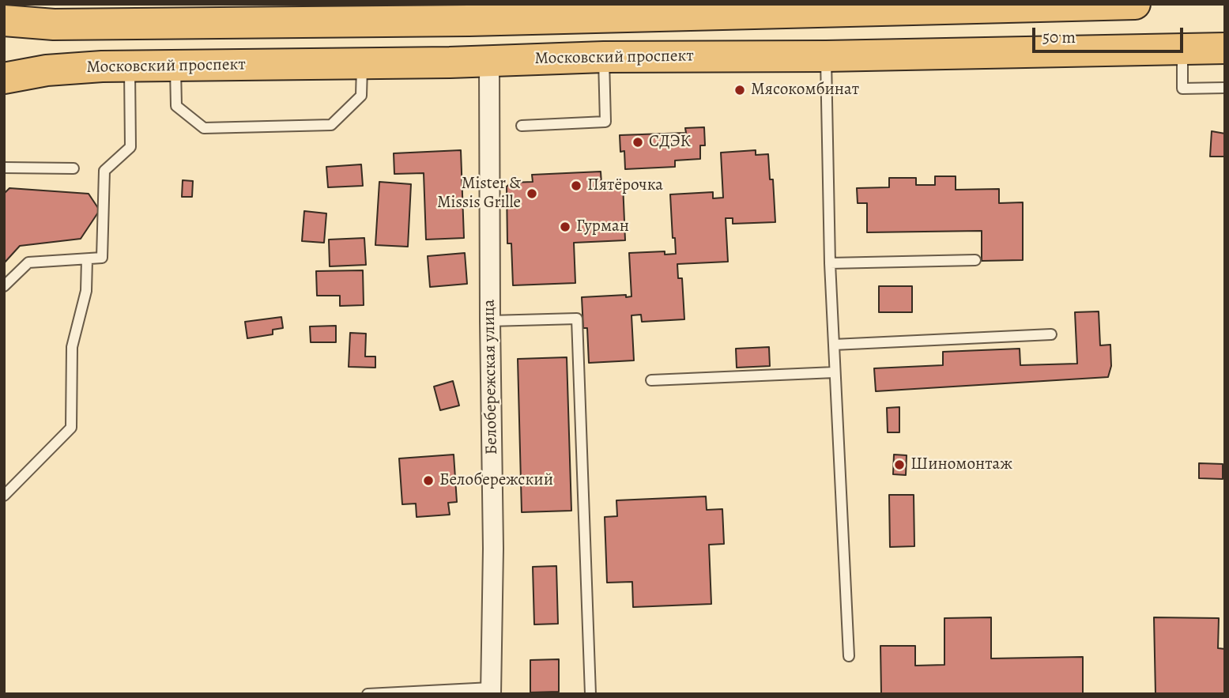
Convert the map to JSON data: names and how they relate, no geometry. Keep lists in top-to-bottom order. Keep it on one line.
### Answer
{"streets":{"main road":["Московский проспект"],"street":["Белобережская улица"]},"crossings":[["Московский проспект","Белобережская улица"]],"places":["Мясокомбинат","СДЭК","Пятёрочка","Mister & Missis Grille","Гурман","Шиномонтаж","Белобережский"],"scale_bar":"50 m"}
